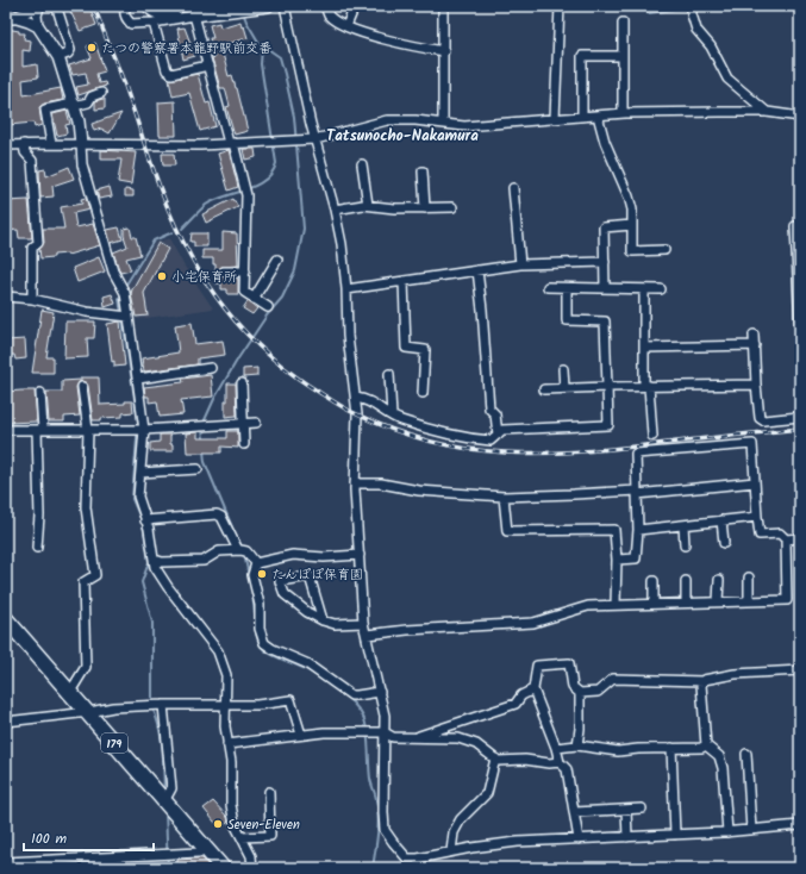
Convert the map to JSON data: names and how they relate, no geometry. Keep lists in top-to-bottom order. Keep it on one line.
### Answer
{"streets":{"highway":["179"]},"districts":["Tatsunocho-Nakamura"],"places":["たつの警察署本龍野駅前交番","小宅保育所","たんぽぽ保育園","Seven-Eleven"],"scale_bar":"100 m"}
